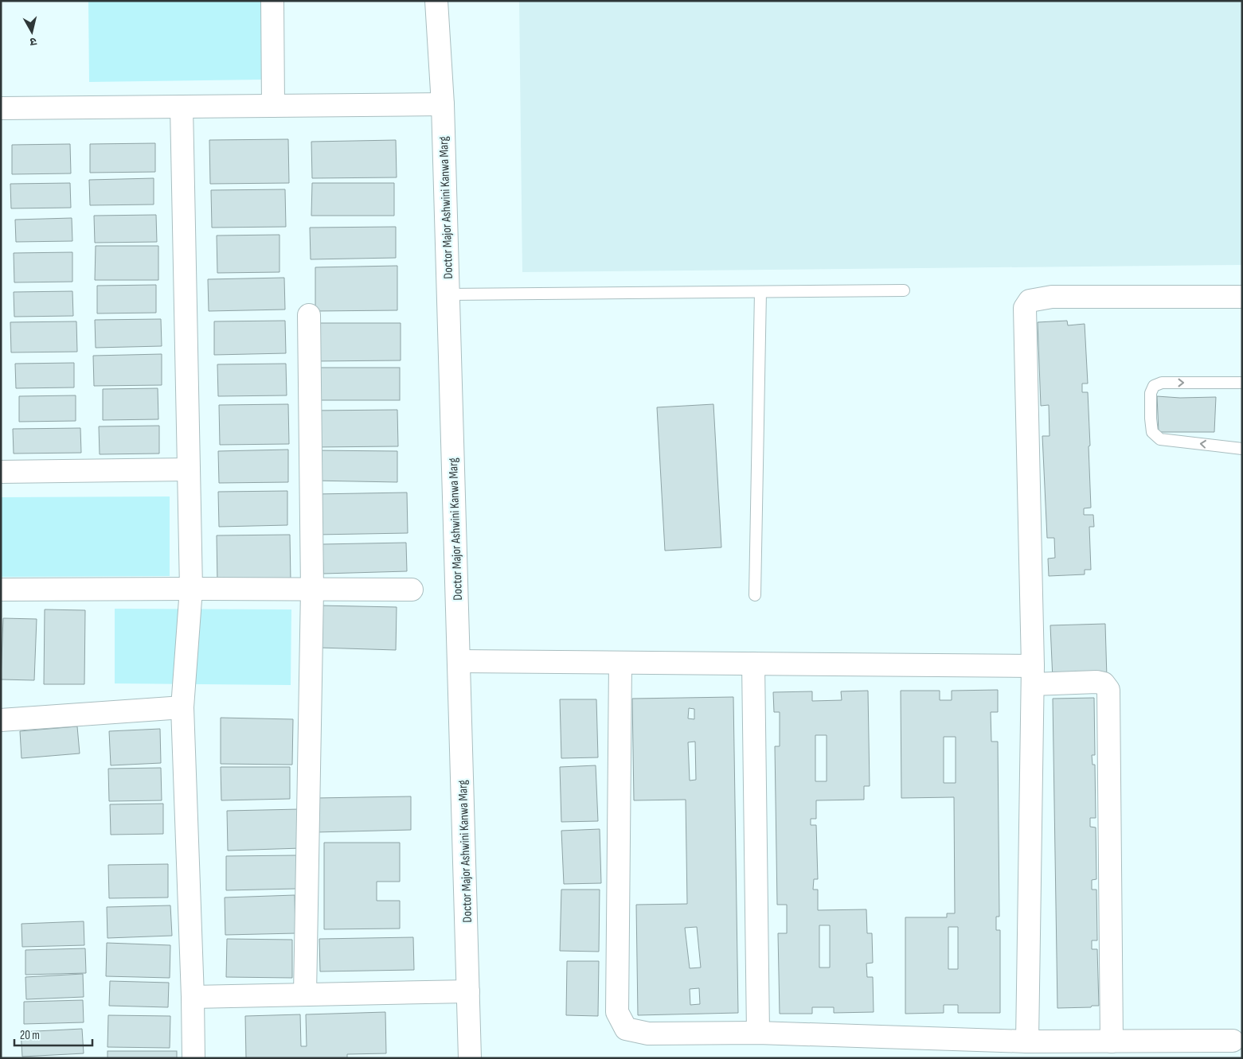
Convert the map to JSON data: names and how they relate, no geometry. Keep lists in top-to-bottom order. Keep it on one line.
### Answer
{"streets":{"street":["Doctor Major Ashwini Kanwa Marg"]},"scale_bar":"20 m","north":"bottom"}
